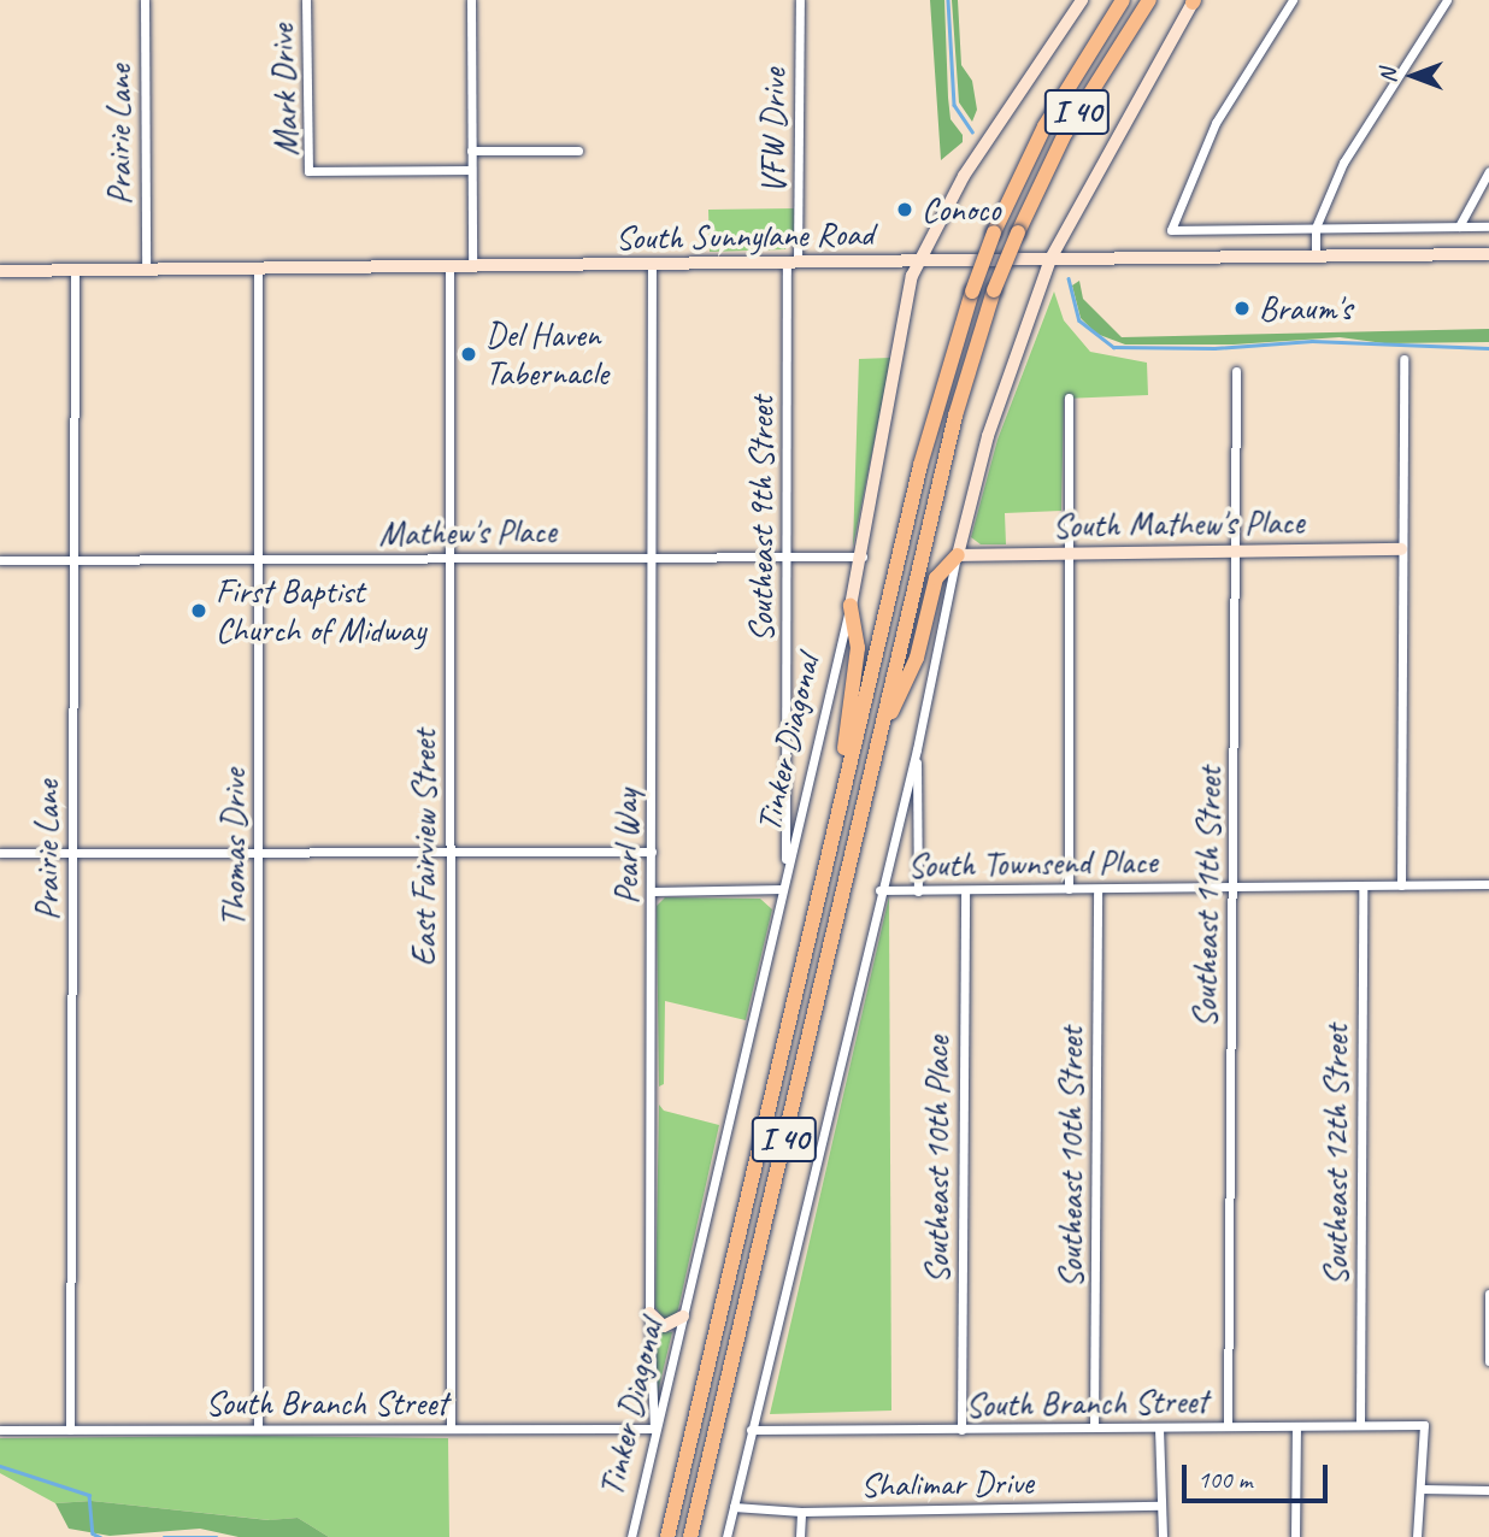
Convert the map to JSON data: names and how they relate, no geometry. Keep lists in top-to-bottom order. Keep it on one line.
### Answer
{"streets":{"highway":["I 40","Tinker Diagonal"],"street":["Mark Drive","VFW Drive","Prairie Lane","South Sunnylane Road","Southeast 9th Street","South Mathew's Place","Mathew's Place","Pearl Way","Thomas Drive","East Fairview Street","South Townsend Place","Southeast 11th Street","Southeast 12th Street","Southeast 10th Street","Southeast 10th Place","South Branch Street","Shalimar Drive"]},"crossings":[["VFW Drive","South Sunnylane Road"],["VFW Drive","Southeast 9th Street"],["Prairie Lane","South Sunnylane Road"],["Prairie Lane","Mathew's Place"],["Prairie Lane","South Branch Street"],["South Sunnylane Road","Southeast 9th Street"],["South Sunnylane Road","Tinker Diagonal"],["South Sunnylane Road","Pearl Way"],["South Sunnylane Road","Thomas Drive"],["South Sunnylane Road","East Fairview Street"],["Southeast 9th Street","Mathew's Place"],["Southeast 9th Street","Tinker Diagonal"],["South Mathew's Place","Southeast 11th Street"],["Mathew's Place","Tinker Diagonal"],["Mathew's Place","Pearl Way"],["Mathew's Place","Thomas Drive"],["Mathew's Place","East Fairview Street"],["Tinker Diagonal","Pearl Way"],["Tinker Diagonal","South Branch Street"],["Pearl Way","South Branch Street"],["Thomas Drive","South Branch Street"],["East Fairview Street","South Branch Street"],["South Townsend Place","Southeast 11th Street"],["South Townsend Place","Southeast 12th Street"],["South Townsend Place","Southeast 10th Street"],["South Townsend Place","Southeast 10th Place"],["Southeast 11th Street","South Branch Street"],["Southeast 12th Street","South Branch Street"],["Southeast 10th Street","South Branch Street"],["Southeast 10th Place","South Branch Street"]],"places":["Conoco","Braum's","Del Haven Tabernacle","First Baptist Church of Midway"],"scale_bar":"100 m","north":"left"}
